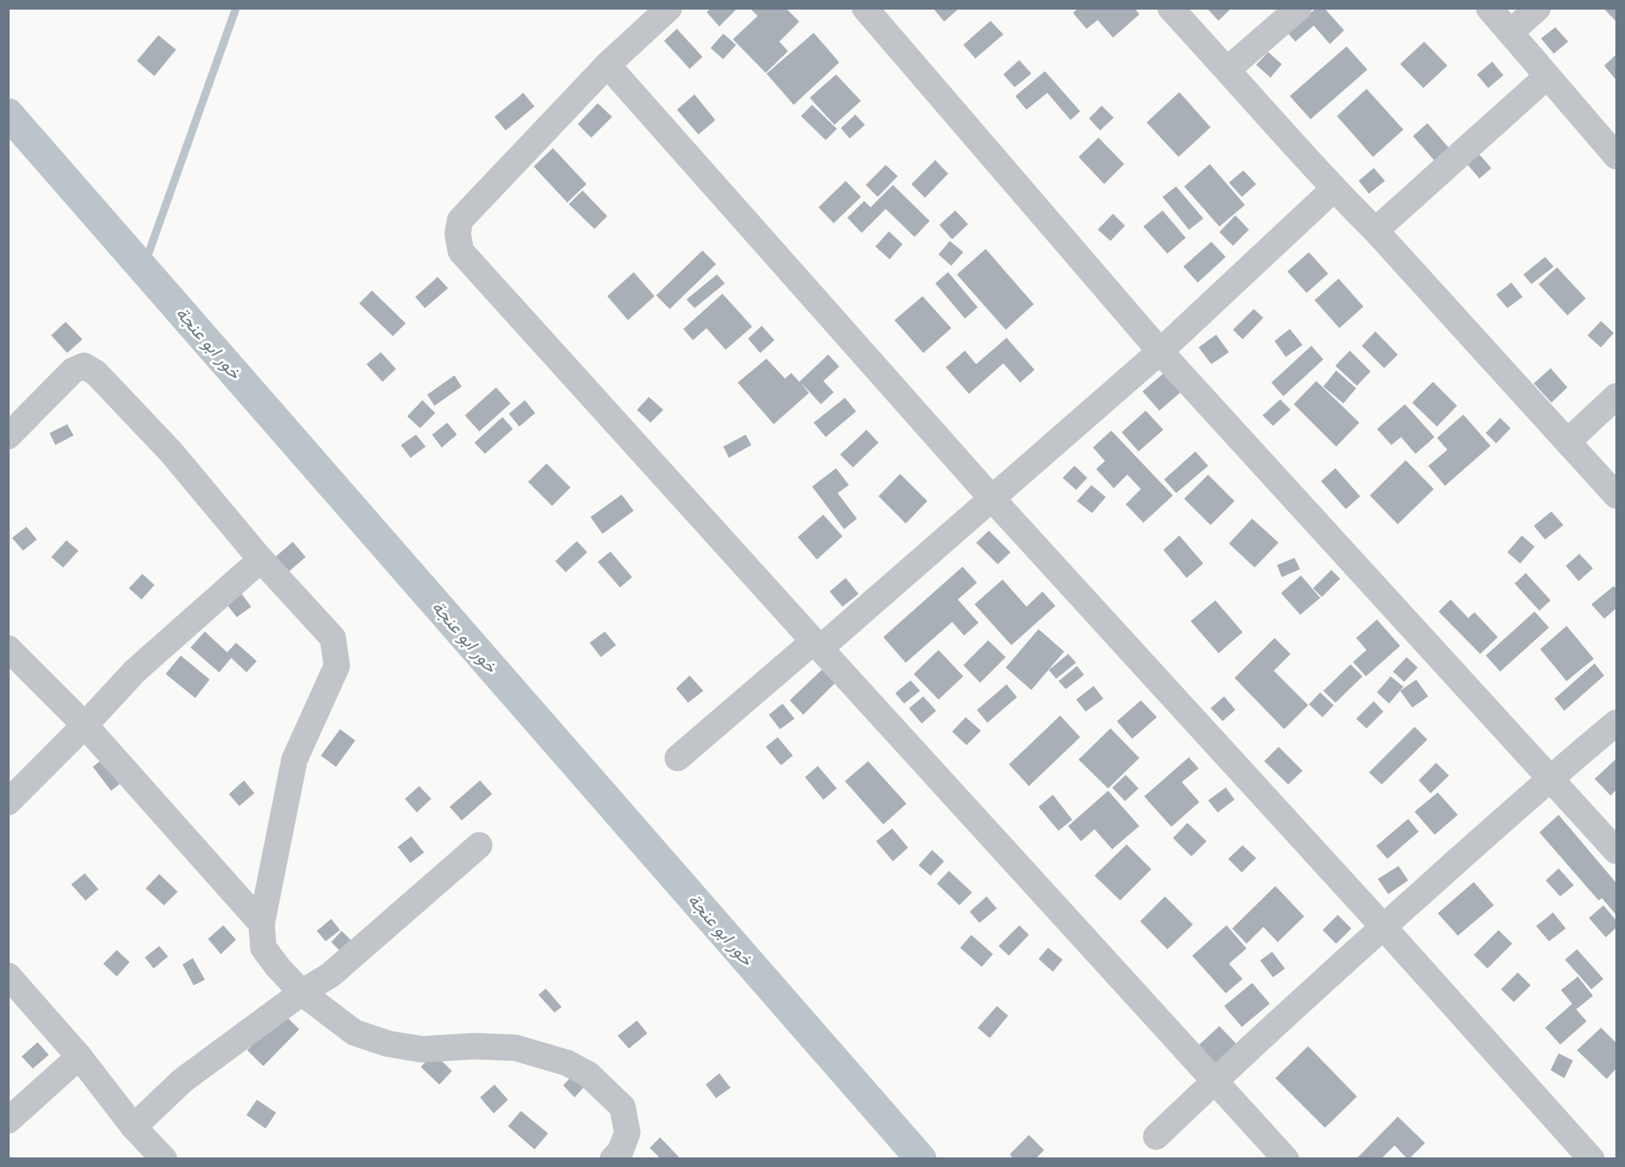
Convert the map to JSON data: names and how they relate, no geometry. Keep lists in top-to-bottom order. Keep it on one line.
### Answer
{"water":["خور ابو عنجة"]}
